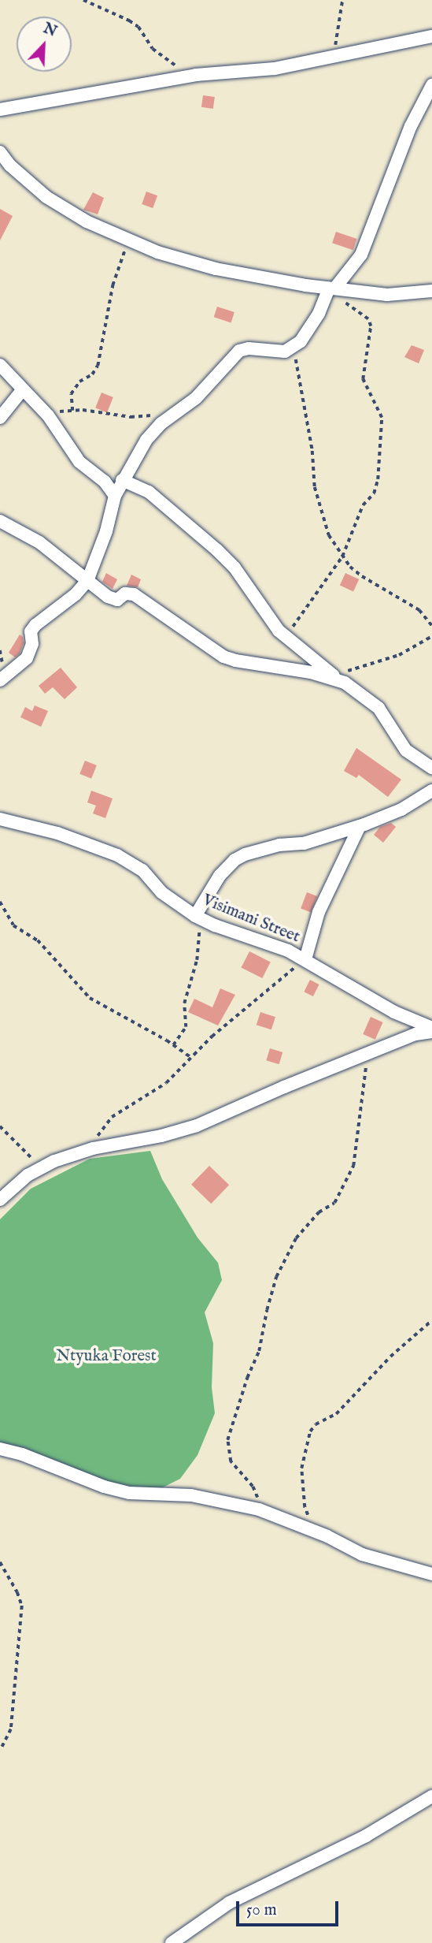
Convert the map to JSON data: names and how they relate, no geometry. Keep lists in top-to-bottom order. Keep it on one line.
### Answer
{"streets":{"street":["Visimani Street"]},"parks":["Ntyuka Forest"],"scale_bar":"50 m","north":"top right"}
